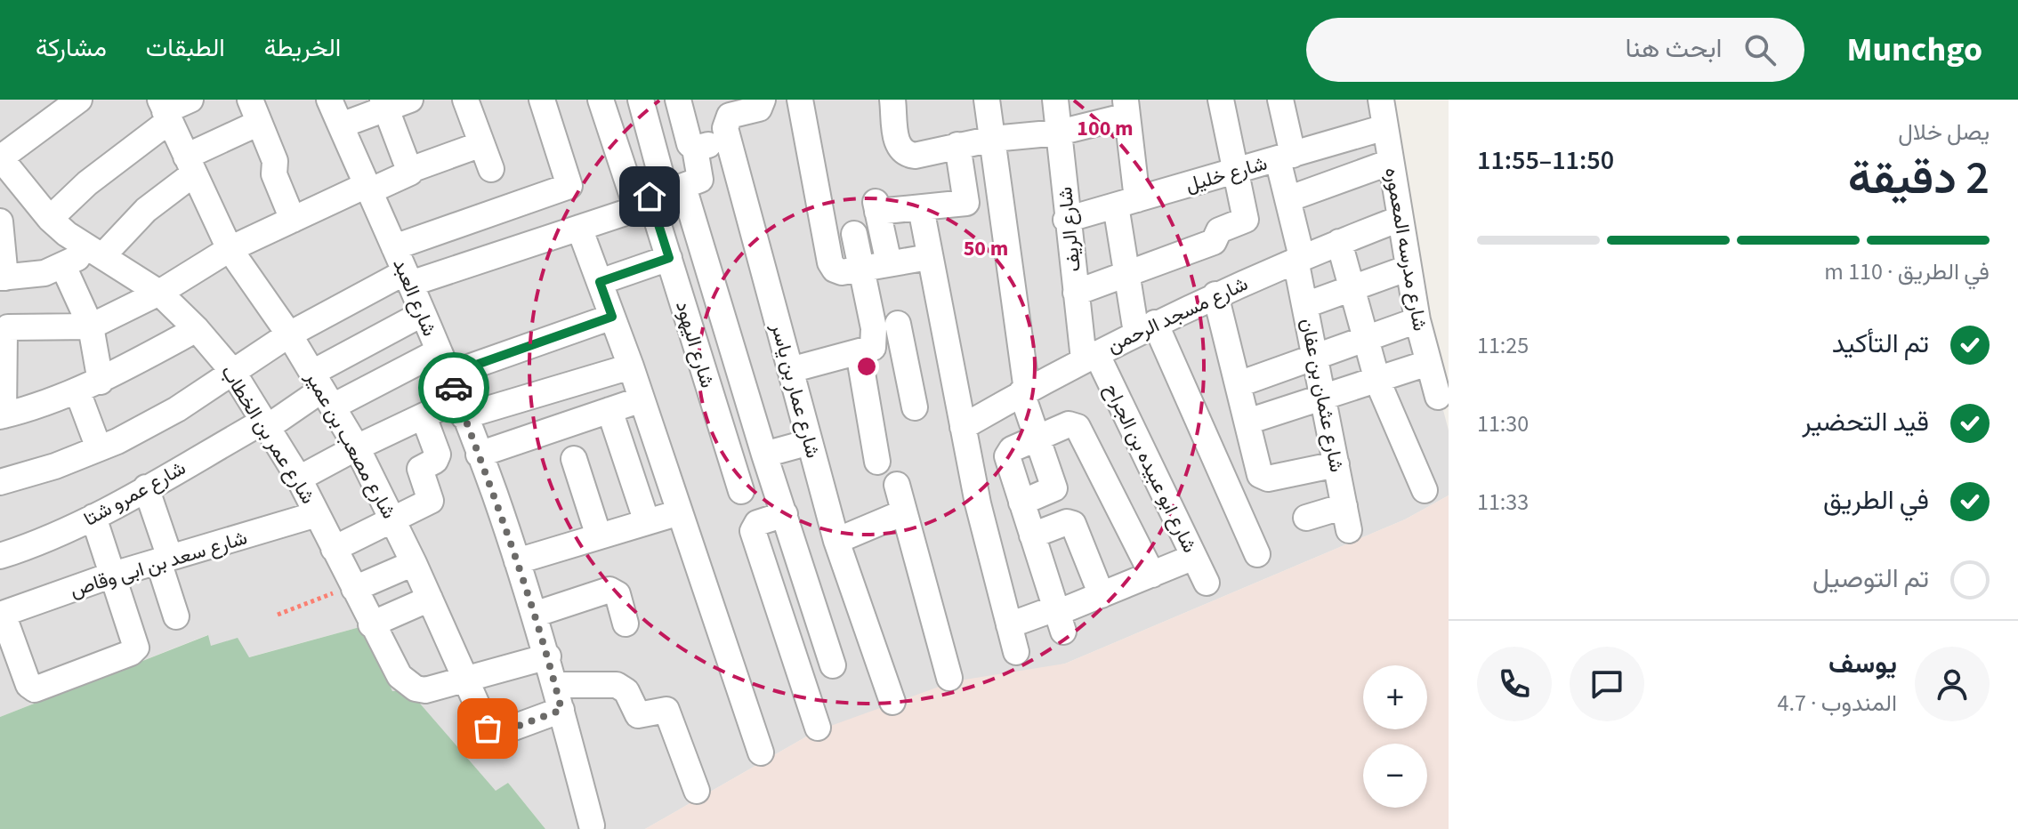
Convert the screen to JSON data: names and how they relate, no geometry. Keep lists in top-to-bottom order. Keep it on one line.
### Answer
{"streets":{"street":["شارع خليل","شارع الريف","شارع مدرسه المعموره","شارع العبد","شارع مسجد الرحمن","شارع اليهود","شارع عمار بن ياسر","شارع عثمان بن عفان","شارع عمر بن الخطاب","شارع مصعب بن عمير","شارع ابو عبيده بن الجراح","شارع عمرو شتا","شارع سعد بن ابى وقاص"]},"crossings":[["شارع خليل","شارع الريف"],["شارع خليل","شارع مدرسه المعموره"],["شارع خليل","شارع عثمان بن عفان"],["شارع الريف","شارع مسجد الرحمن"],["شارع الريف","شارع ابو عبيده بن الجراح"],["شارع مدرسه المعموره","شارع مسجد الرحمن"],["شارع العبد","شارع مصعب بن عمير"],["شارع مسجد الرحمن","شارع عثمان بن عفان"],["شارع مسجد الرحمن","شارع ابو عبيده بن الجراح"],["شارع عمر بن الخطاب","شارع مصعب بن عمير"],["شارع عمر بن الخطاب","شارع عمرو شتا"],["شارع عمر بن الخطاب","شارع سعد بن ابى وقاص"],["شارع مصعب بن عمير","شارع عمرو شتا"]],"page":{"header":"Munchgo","search":"ابحث هنا","nav":["الخريطة","الطبقات","مشاركة"],"heading":["2 دقيقة","يصل خلال","11:50–11:55"],"panel":["يوسف","المندوب · 4.7"],"bar":"في الطريق · 110 m","list":[["تم التأكيد","11:25"],["قيد التحضير","11:30"],["في الطريق","11:33"],"تم التوصيل"],"map_buttons":["+","−"]},"rings":["100 m","50 m"]}
